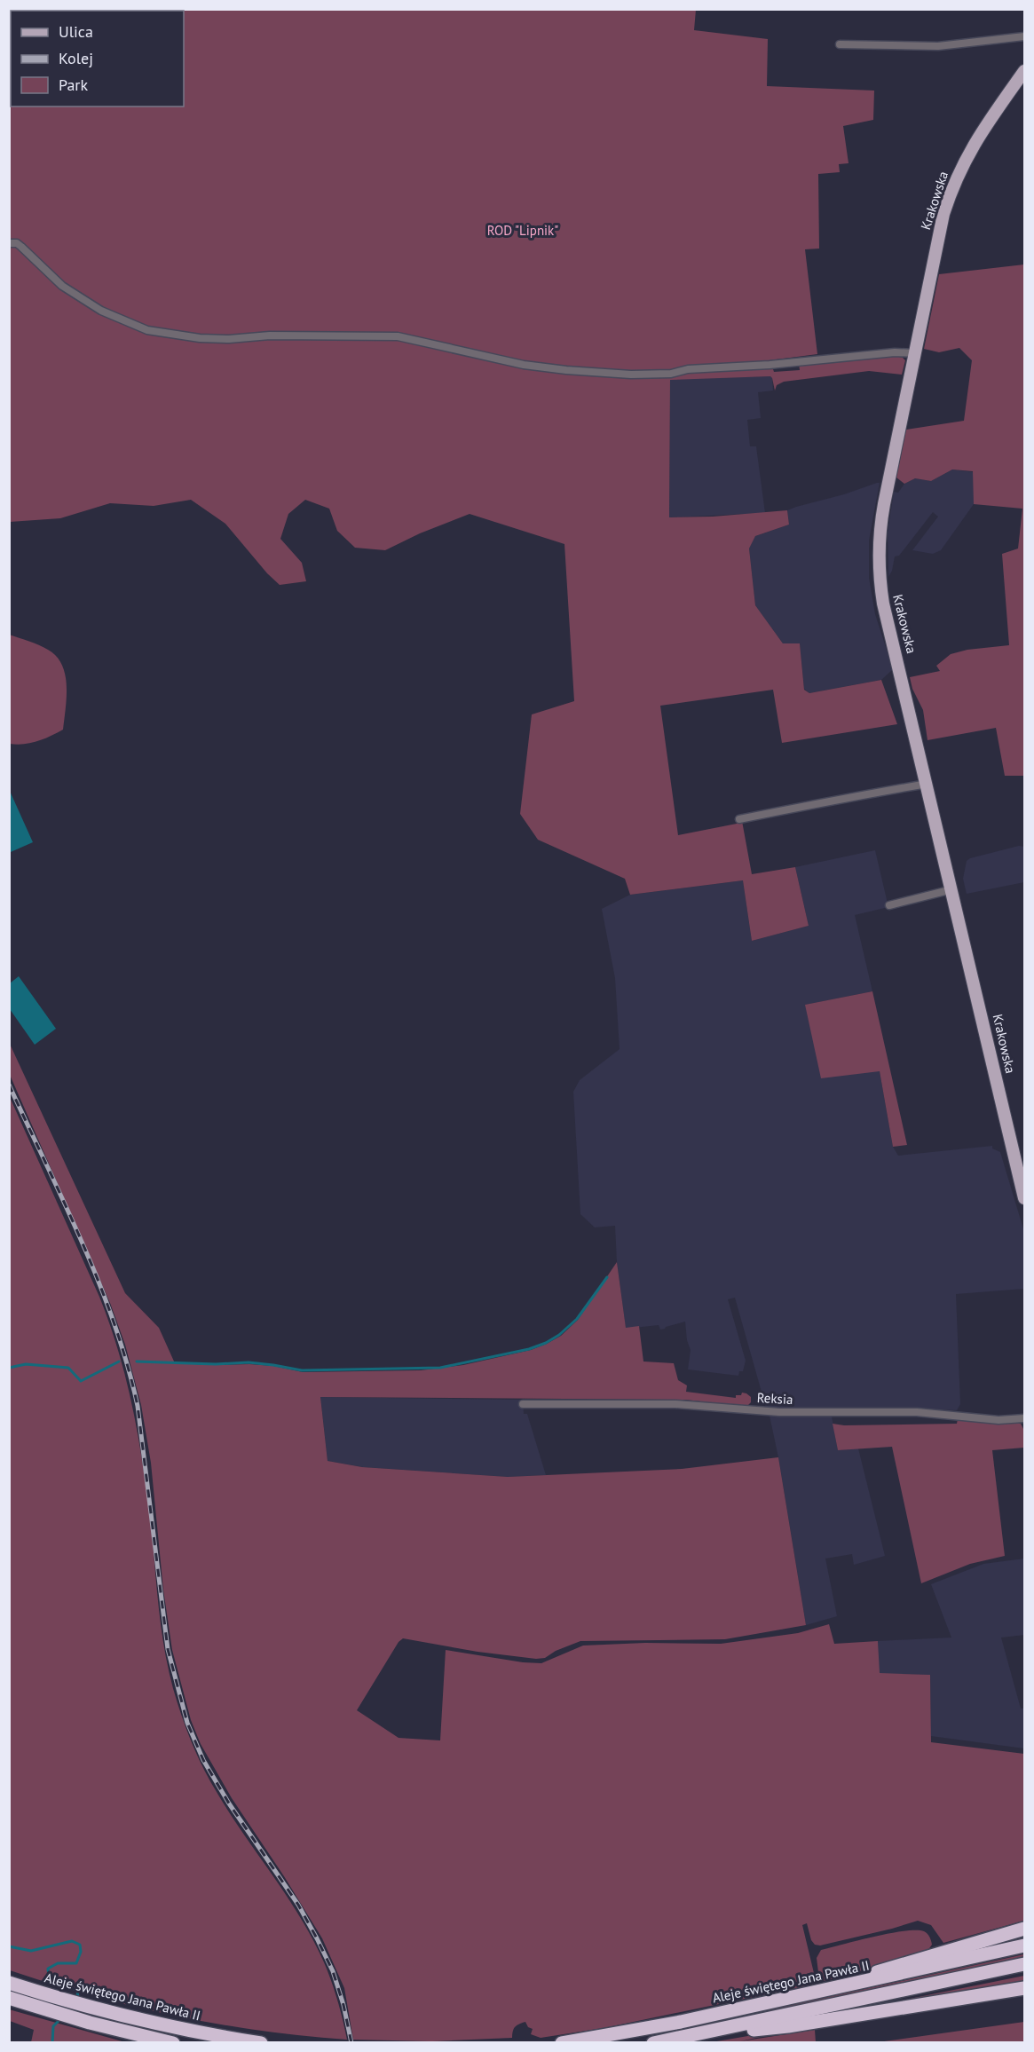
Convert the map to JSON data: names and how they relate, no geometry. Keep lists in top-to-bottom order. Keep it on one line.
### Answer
{"streets":{"highway":["Aleje świętego Jana Pawła II"],"main road":["Krakowska"],"street":["Reksia"]},"parks":["ROD \"Lipnik\""],"legend":["Ulica","Kolej","Park"]}
